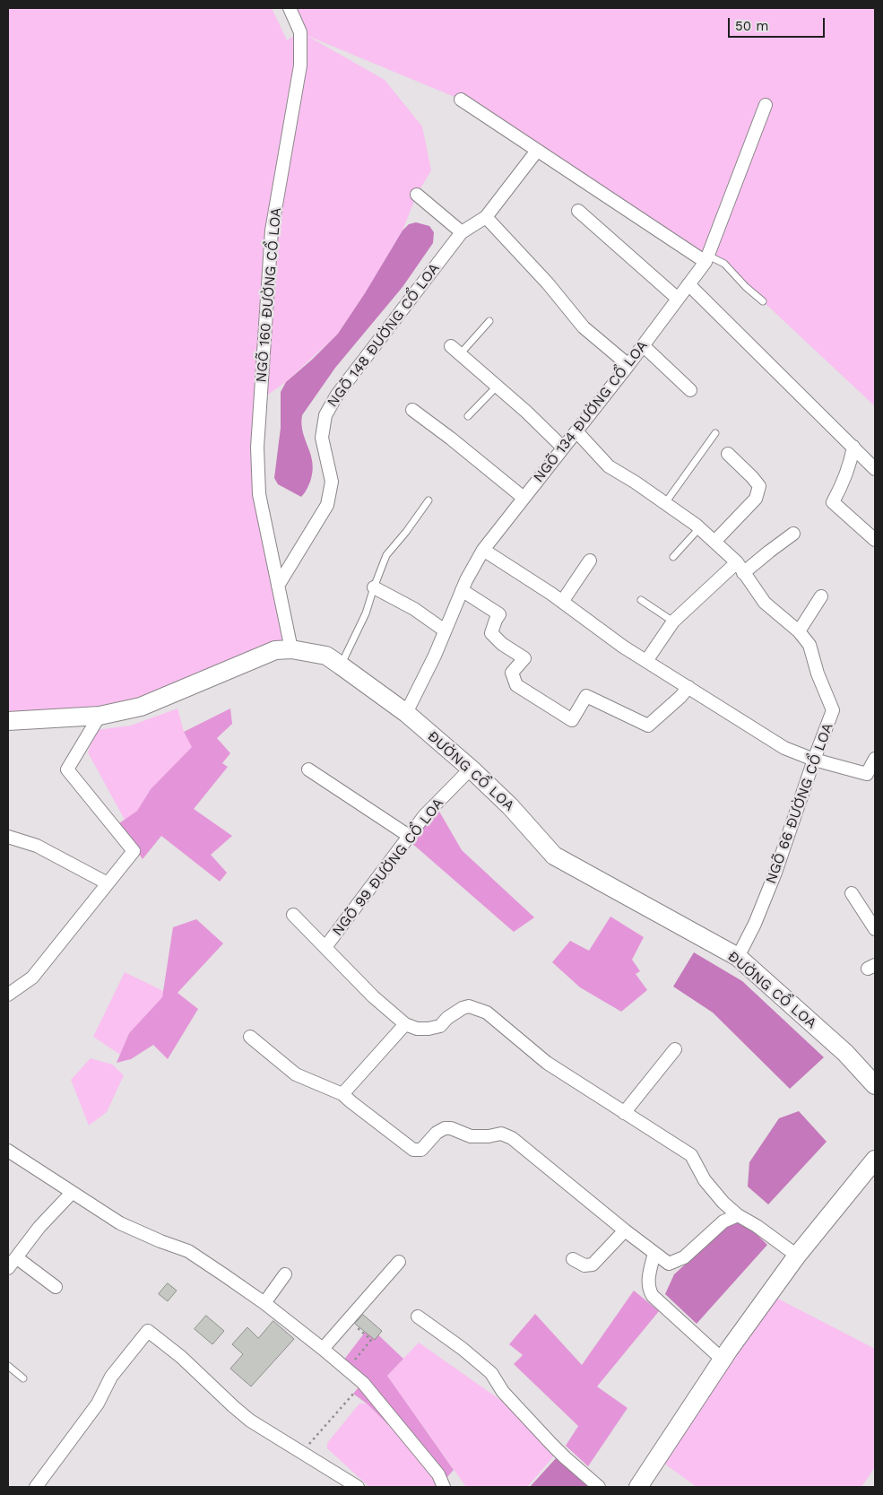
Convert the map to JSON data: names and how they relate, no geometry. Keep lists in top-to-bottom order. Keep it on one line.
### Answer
{"streets":{"street":["NGÕ 160 ĐƯỜNG CỔ LOA","NGÕ 148 ĐƯỜNG CỔ LOA","NGÕ 134 ĐƯỜNG CỔ LOA","ĐƯỜNG CỔ LOA","NGÕ 66 ĐƯỜNG CỔ LOA","NGÕ 99 ĐƯỜNG CỔ LOA"]},"crossings":[["NGÕ 160 ĐƯỜNG CỔ LOA","NGÕ 148 ĐƯỜNG CỔ LOA"],["NGÕ 134 ĐƯỜNG CỔ LOA","ĐƯỜNG CỔ LOA"],["NGÕ 134 ĐƯỜNG CỔ LOA","NGÕ 66 ĐƯỜNG CỔ LOA"],["ĐƯỜNG CỔ LOA","NGÕ 66 ĐƯỜNG CỔ LOA"],["ĐƯỜNG CỔ LOA","NGÕ 99 ĐƯỜNG CỔ LOA"]],"scale_bar":"50 m"}
